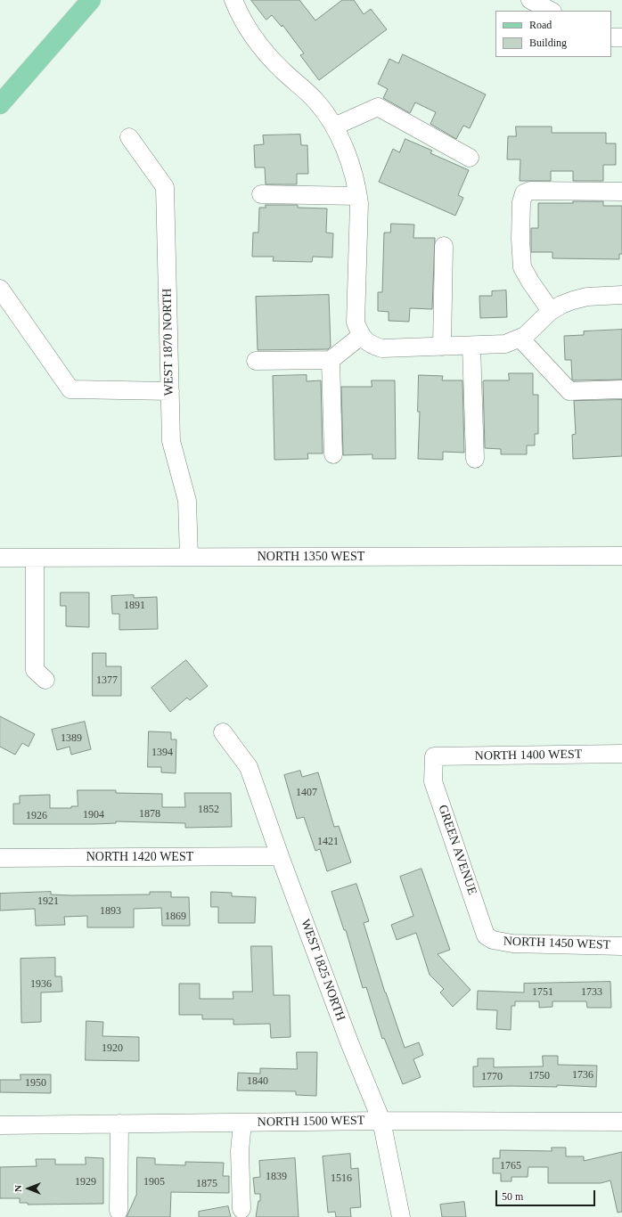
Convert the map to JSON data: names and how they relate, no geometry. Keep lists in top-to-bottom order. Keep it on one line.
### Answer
{"streets":{"street":["WEST 1870 NORTH","NORTH 1350 WEST","NORTH 1400 WEST","GREEN AVENUE","NORTH 1420 WEST","NORTH 1450 WEST","WEST 1825 NORTH","NORTH 1500 WEST"]},"crossings":[["WEST 1870 NORTH","NORTH 1350 WEST"],["NORTH 1400 WEST","GREEN AVENUE"],["GREEN AVENUE","NORTH 1450 WEST"],["NORTH 1420 WEST","WEST 1825 NORTH"],["WEST 1825 NORTH","NORTH 1500 WEST"]],"house_numbers":["1891","1377","1389","1394","1407","1852","1878","1904","1926","1421","1921","1893","1869","1936","1751","1733","1920","1736","1750","1770","1840","1950","1765","1839","1516","1929","1905","1875"],"legend":["Road","Building"],"scale_bar":"50 m","north":"left"}
